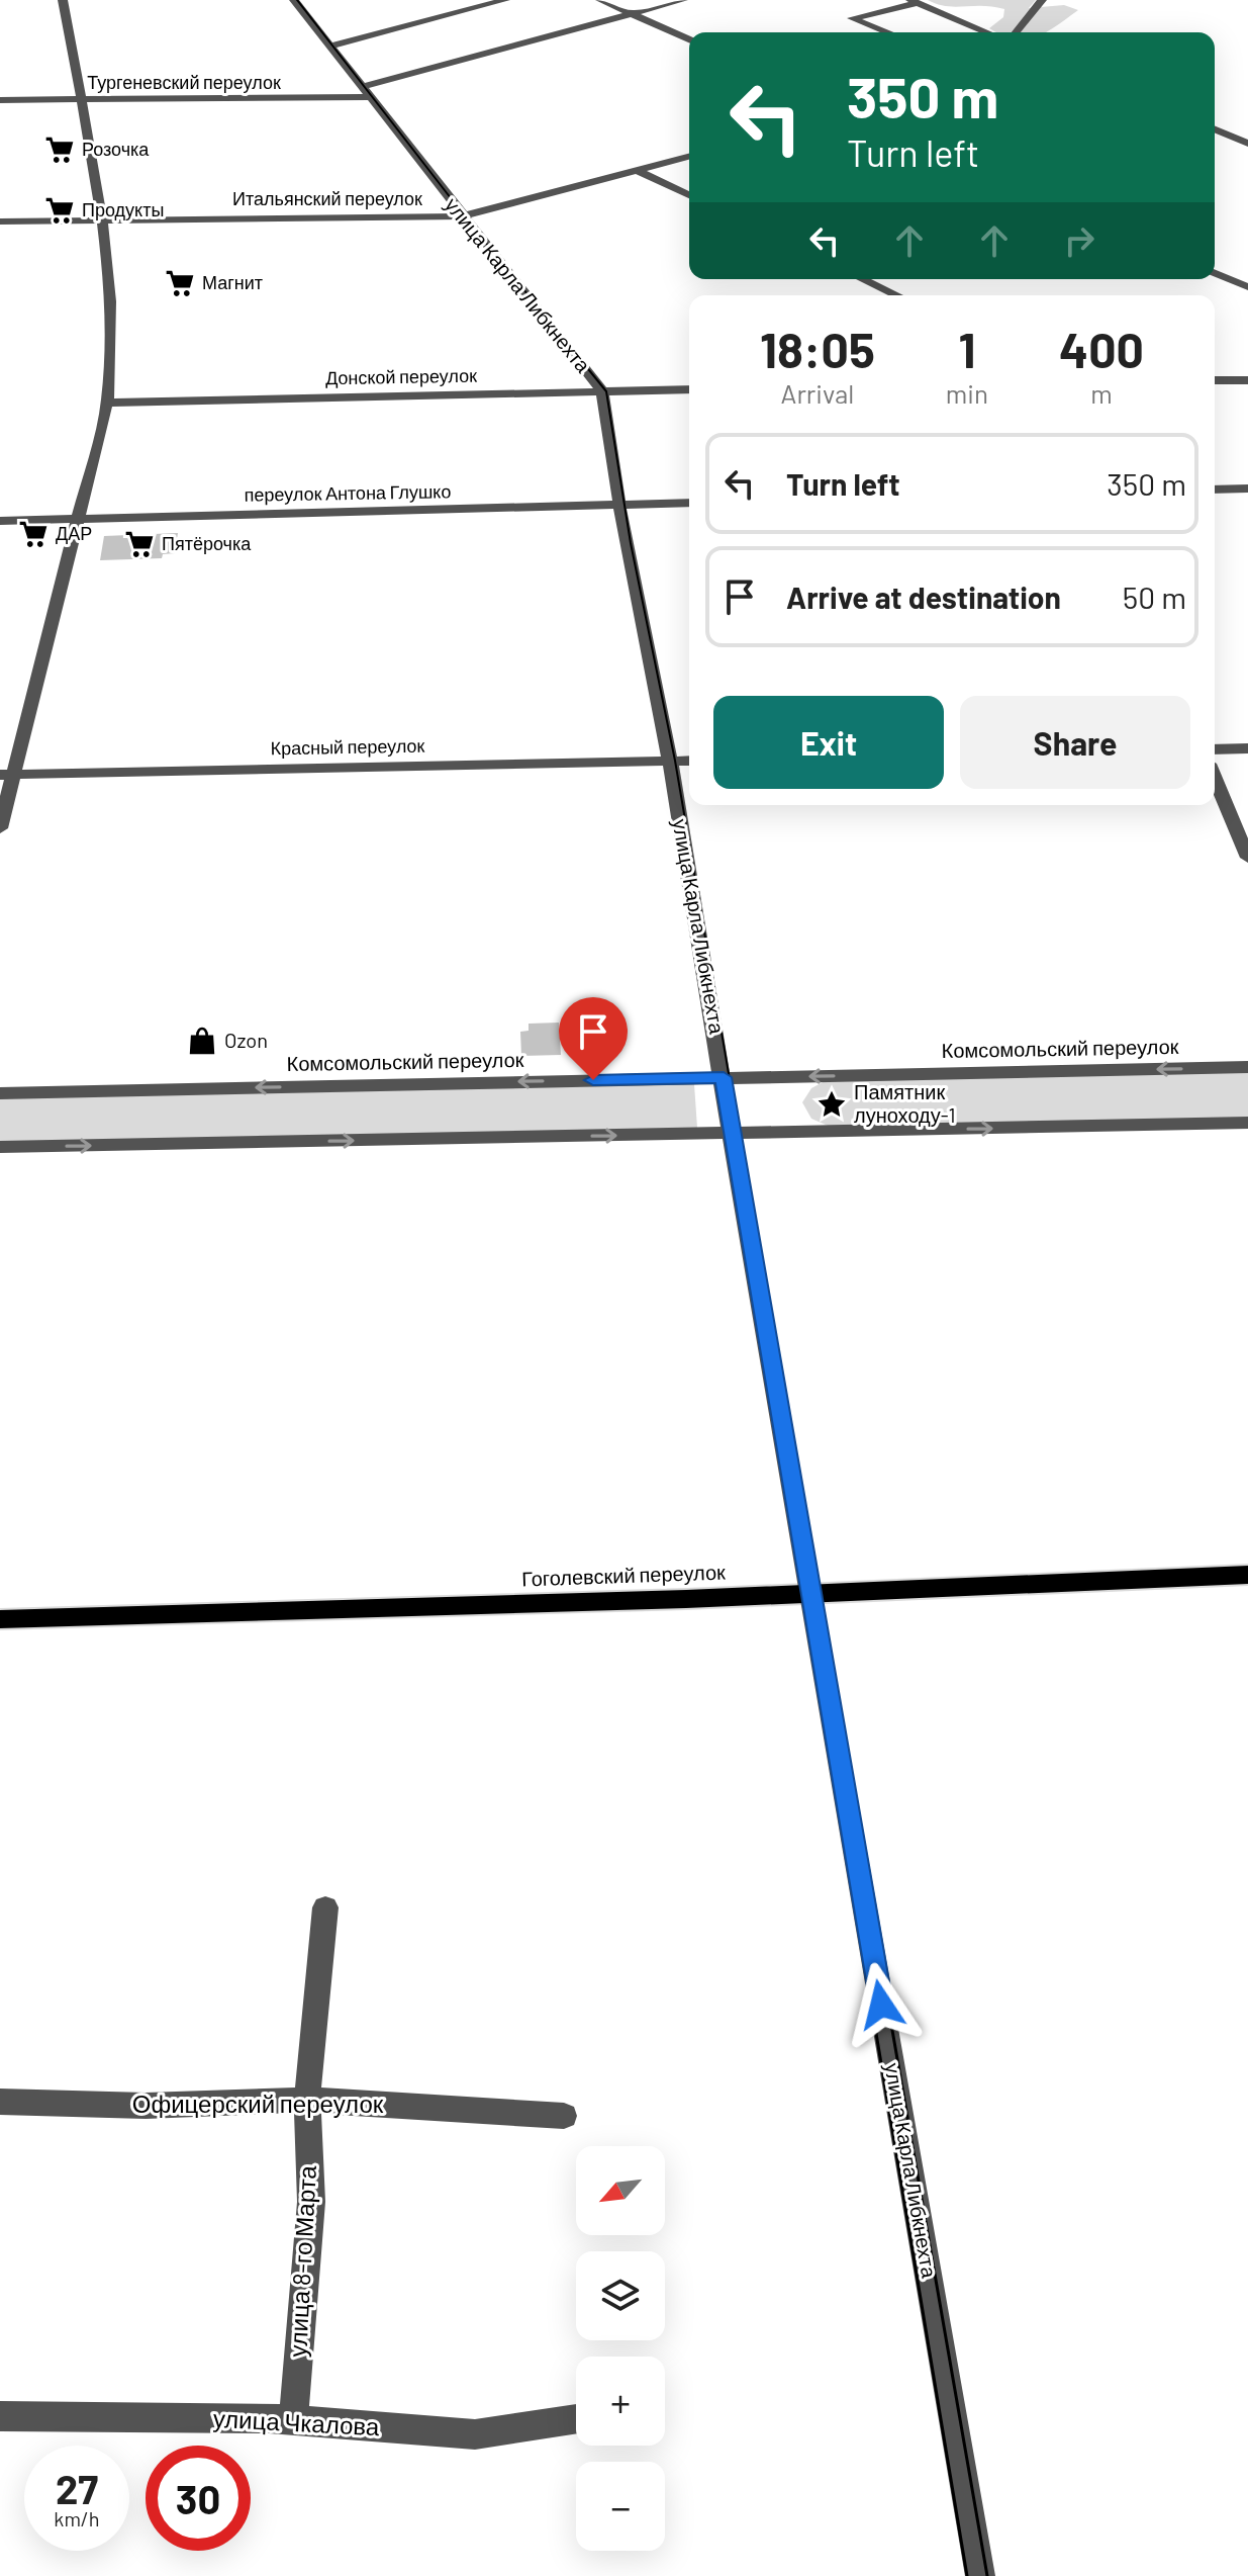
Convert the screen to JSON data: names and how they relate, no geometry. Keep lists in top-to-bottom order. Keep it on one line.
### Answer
{"streets":{"main road":["Гоголевский переулок"],"street":["Тургеневский переулок","Итальянский переулок","улица Карла Либкнехта","Донской переулок","переулок Антона Глушко","Красный переулок","Комсомольский переулок","Офицерский переулок","улица 8-го Марта","улица Чкалова"]},"crossings":[["Тургеневский переулок","улица Карла Либкнехта"],["Итальянский переулок","улица Карла Либкнехта"],["улица Карла Либкнехта","Донской переулок"],["улица Карла Либкнехта","переулок Антона Глушко"],["улица Карла Либкнехта","Красный переулок"],["улица Карла Либкнехта","Комсомольский переулок"],["улица Карла Либкнехта","Гоголевский переулок"],["Офицерский переулок","улица 8-го Марта"],["улица 8-го Марта","улица Чкалова"]],"places":{"supermarket":["Розочка","Продукты","Магнит","ДАР","Пятёрочка"],"shop":["Ozon"],"place":["Памятник луноходу-1"]},"north":"bottom left","page":{"turn":["350 m","Turn left"],"eta":["18:05","Arrival","1","min","400","m"],"list":[{"name":"Turn left","value":"350 m"},{"name":"Arrive at destination","value":"50 m"}],"buttons":["Exit","Share"],"map_buttons":["+","−"],"speed":"27 km/h","limit":"30"}}
